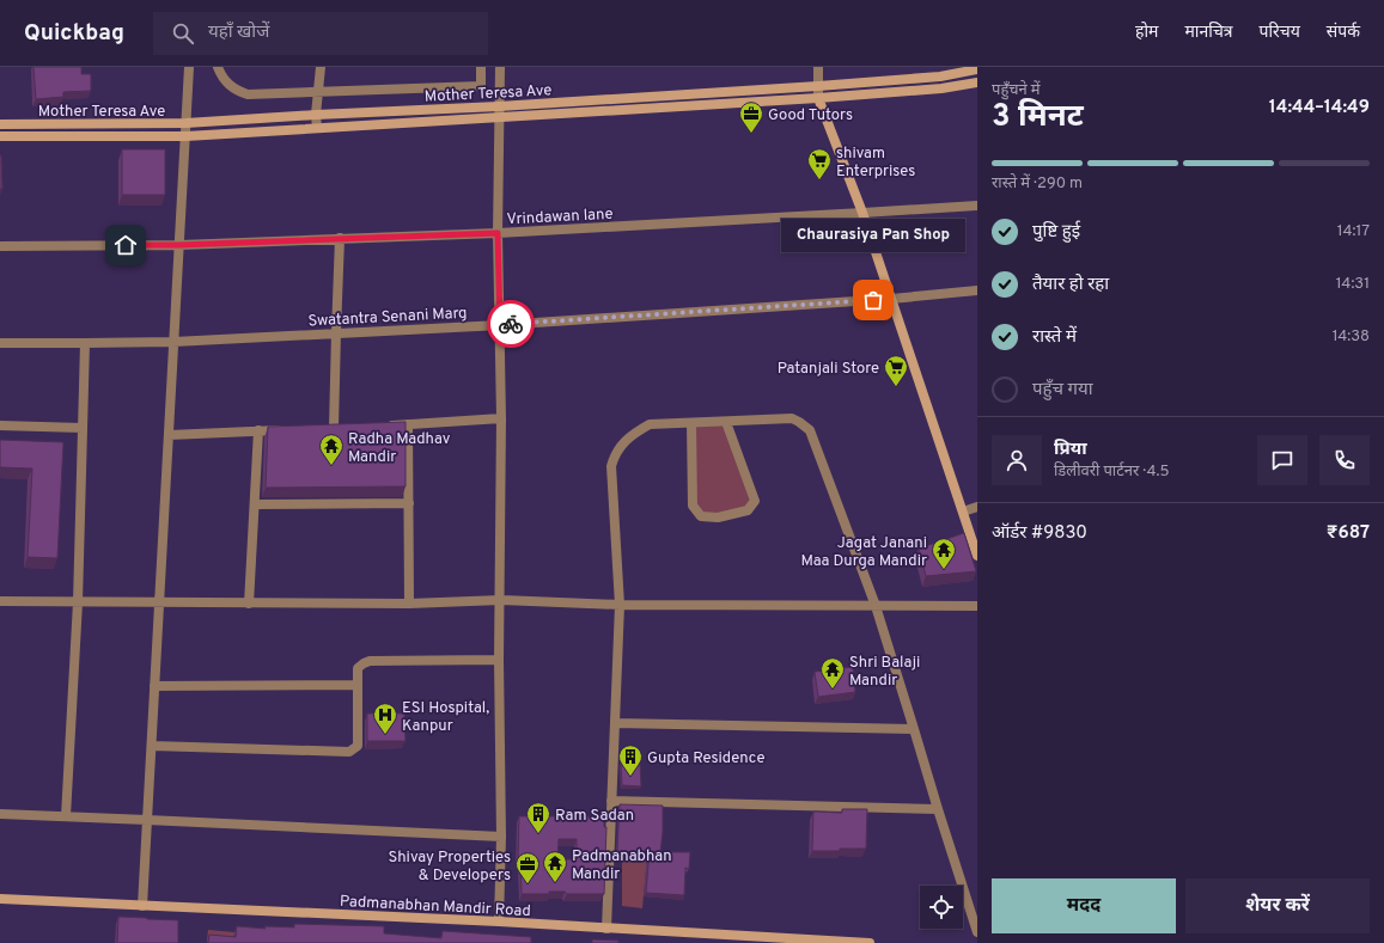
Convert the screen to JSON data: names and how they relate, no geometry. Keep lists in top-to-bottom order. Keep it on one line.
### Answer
{"streets":{"street":["Mother Teresa Ave","Vrindawan lane","Swatantra Senani Marg","Padmanabhan Mandir Road"]},"places":{"office":["Good Tutors","Shivay Properties & Developers"],"supermarket":["shivam Enterprises","Patanjali Store"],"other":["Chaurasiya Pan Shop"],"temple":["Radha Madhav Mandir","Jagat Janani Maa Durga Mandir","Shri Balaji Mandir","Padmanabhan Mandir"],"hospital":["ESI Hospital, Kanpur"],"building":["Gupta Residence","Ram Sadan"]},"page":{"header":"Quickbag","search":"यहाँ खोजें","nav":["होम","मानचित्र","परिचय","संपर्क"],"heading":["3 मिनट","पहुँचने में","14:44–14:49"],"panel":["प्रिया","डिलीवरी पार्टनर · 4.5","ऑर्डर #9830","₹687"],"bar":"रास्ते में · 290 m","list":[["पुष्टि हुई","14:17"],["तैयार हो रहा","14:31"],["रास्ते में","14:38"],"पहुँच गया"],"bubble":"Chaurasiya Pan Shop","buttons":["मदद","शेयर करें"]}}
